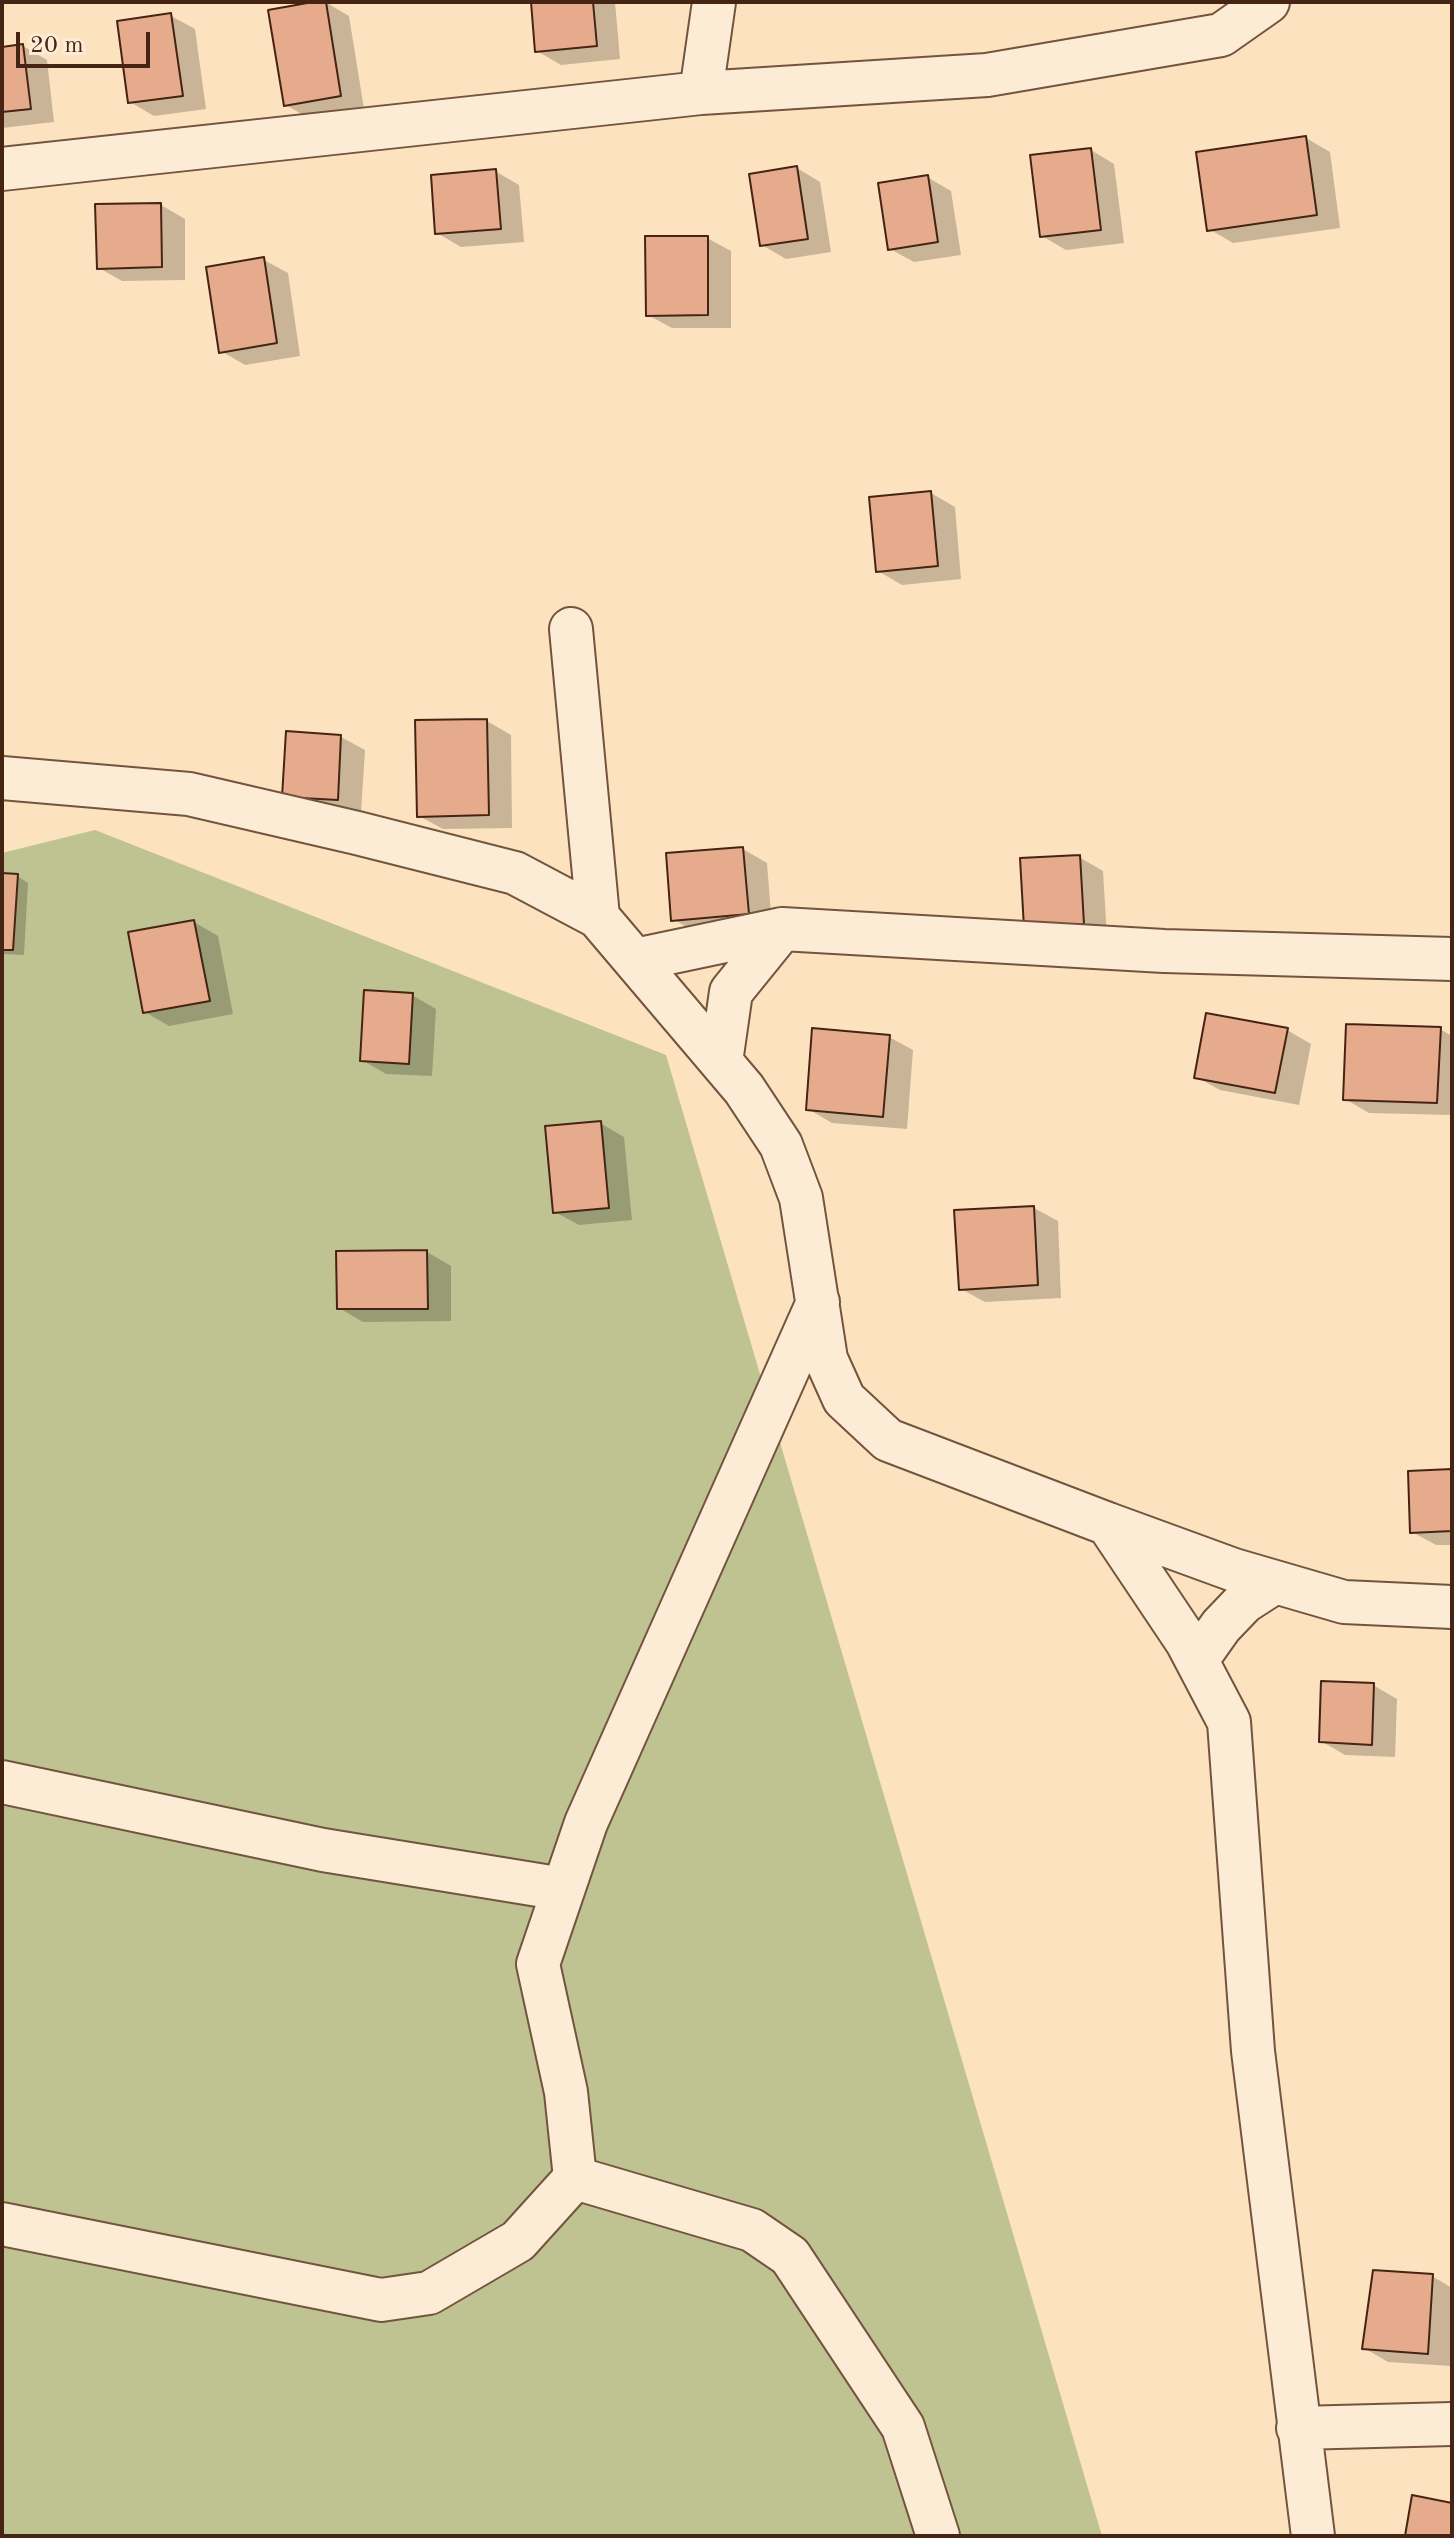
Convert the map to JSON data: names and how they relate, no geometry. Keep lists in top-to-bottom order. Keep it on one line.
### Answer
{"scale_bar":"20 m"}
